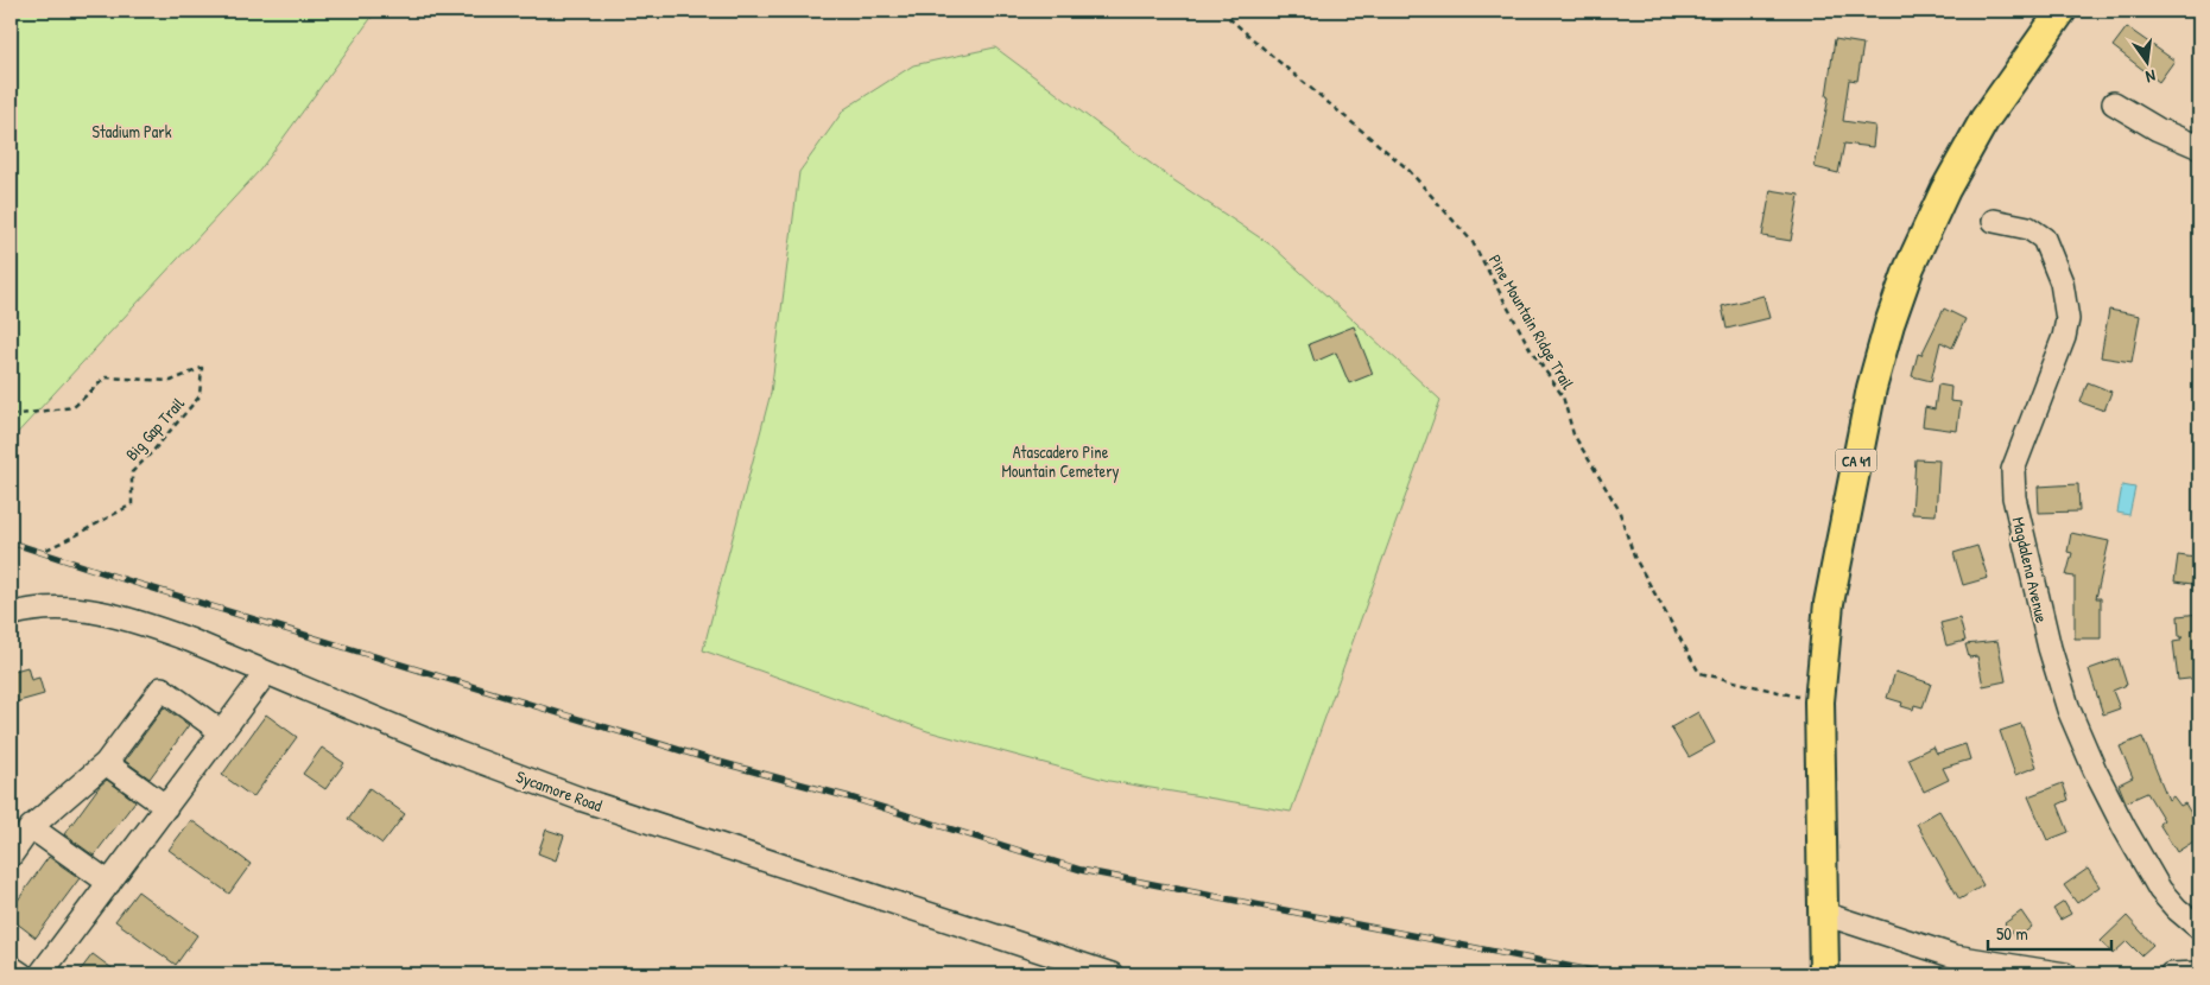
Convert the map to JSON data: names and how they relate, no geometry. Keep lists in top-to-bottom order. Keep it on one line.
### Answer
{"streets":{"main road":["CA 41"],"street":["Magdalena Avenue","Sycamore Road"],"path":["Pine Mountain Ridge Trail","Big Gap Trail"]},"crossings":[["Pine Mountain Ridge Trail","CA 41"]],"parks":["Stadium Park","Atascadero Pine Mountain Cemetery"],"scale_bar":"50 m","north":"bottom"}
